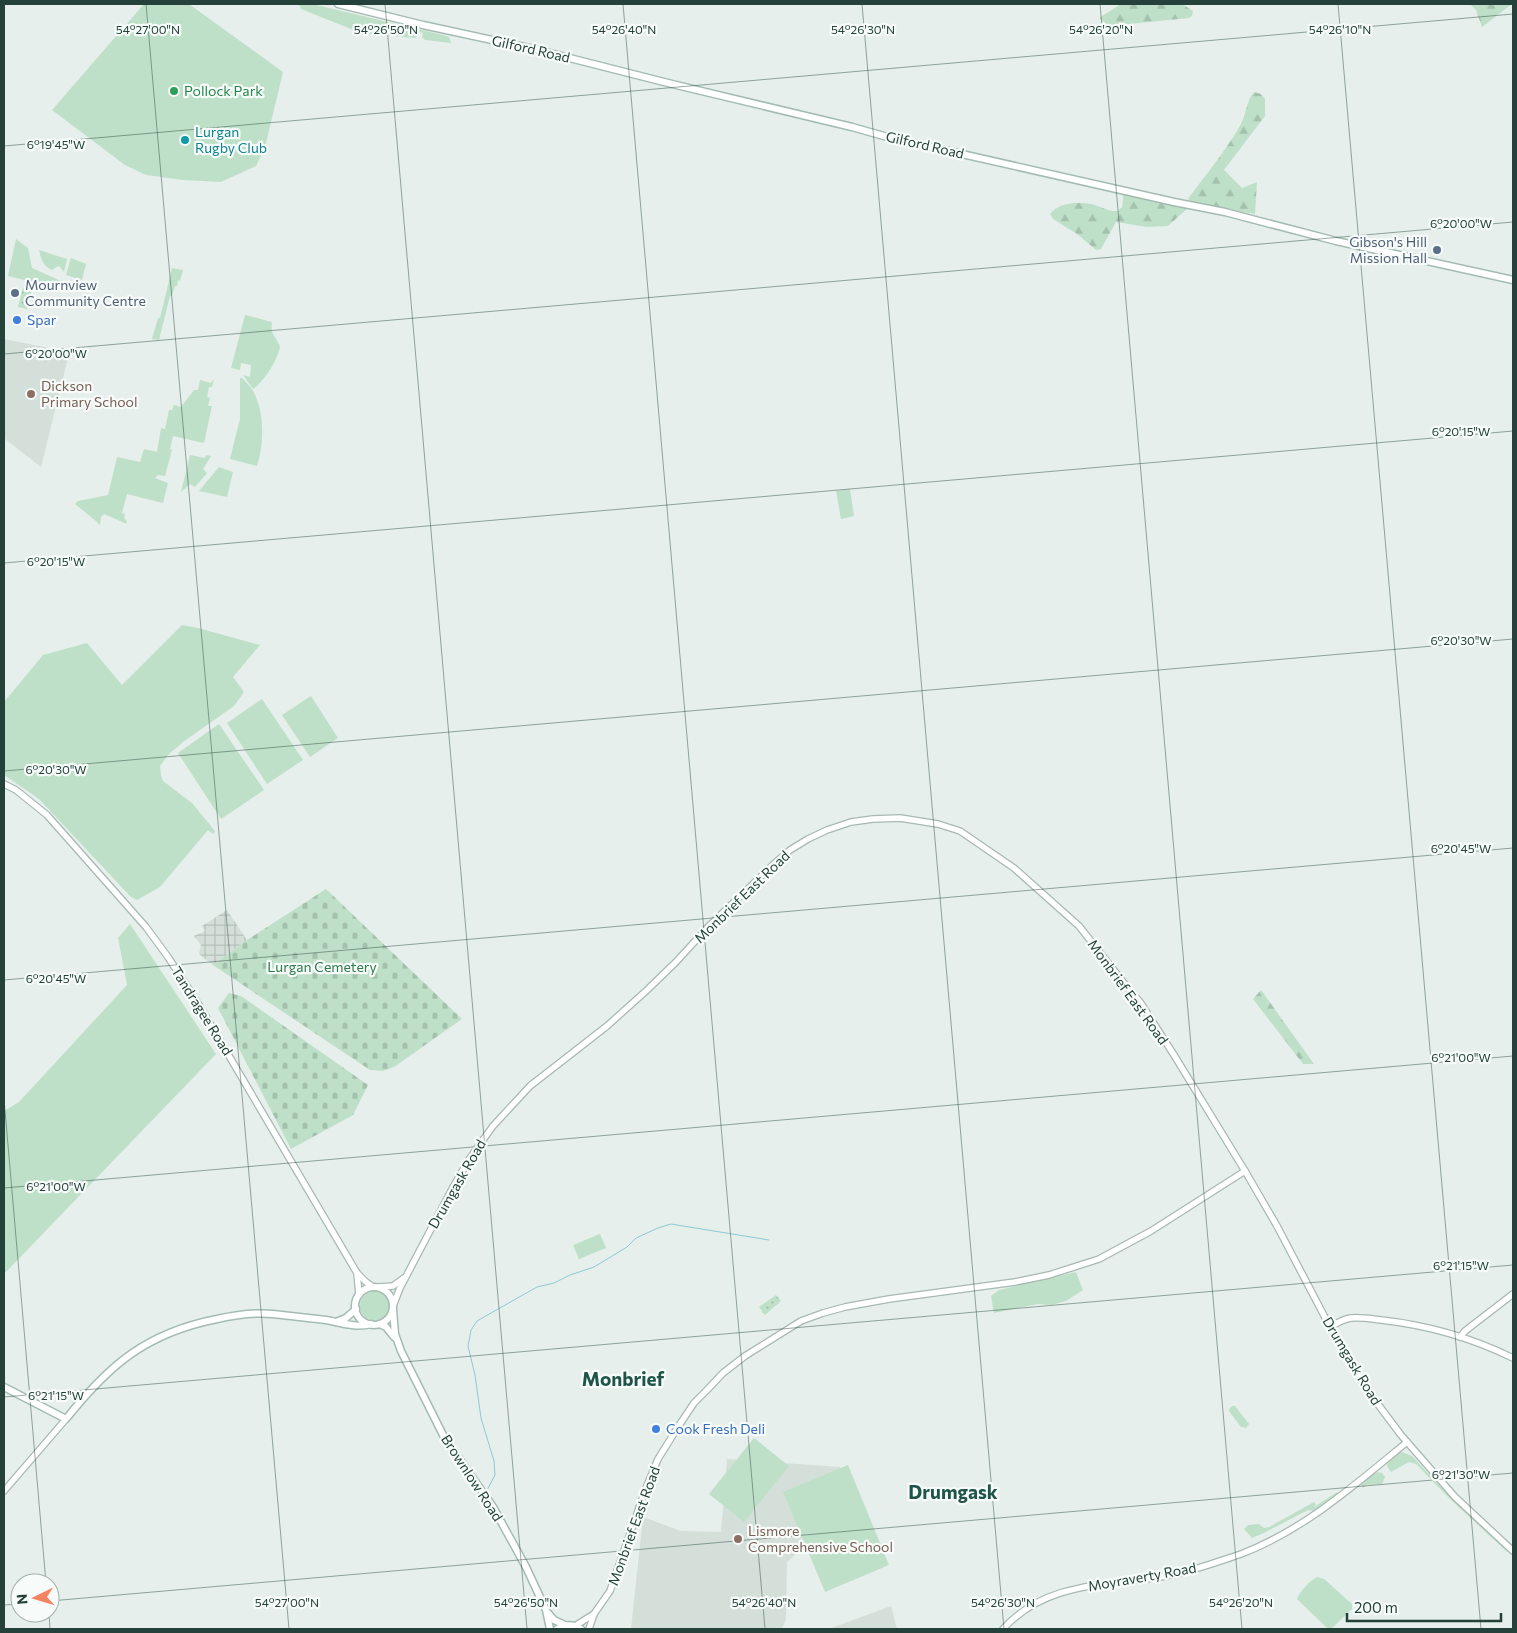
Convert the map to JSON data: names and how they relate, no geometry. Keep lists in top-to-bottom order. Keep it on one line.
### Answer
{"streets":{"main road":["Gilford Road","Brownlow Road"],"street":["Monbrief East Road","Tandragee Road","Drumgask Road","Moyraverty Road"]},"crossings":[["Monbrief East Road","Drumgask Road"],["Tandragee Road","Drumgask Road"],["Tandragee Road","Brownlow Road"],["Drumgask Road","Brownlow Road"],["Drumgask Road","Moyraverty Road"]],"districts":["Monbrief","Drumgask"],"parks":["Lurgan Cemetery"],"places":["Pollock Park","Lurgan Rugby Club","Gibson's Hill Mission Hall","Mournview Community Centre","Spar","Dickson Primary School","Cook Fresh Deli","Lismore Comprehensive School"],"scale_bar":"200 m","north":"left","coordinates":["54°27'00\"N","54°26'50\"N","54°26'40\"N","54°26'30\"N","54°26'20\"N","54°26'10\"N","6°19'45\"W","6°20'00\"W","6°20'15\"W","6°20'30\"W","6°20'45\"W","6°21'00\"W","6°21'15\"W","6°21'30\"W"]}
